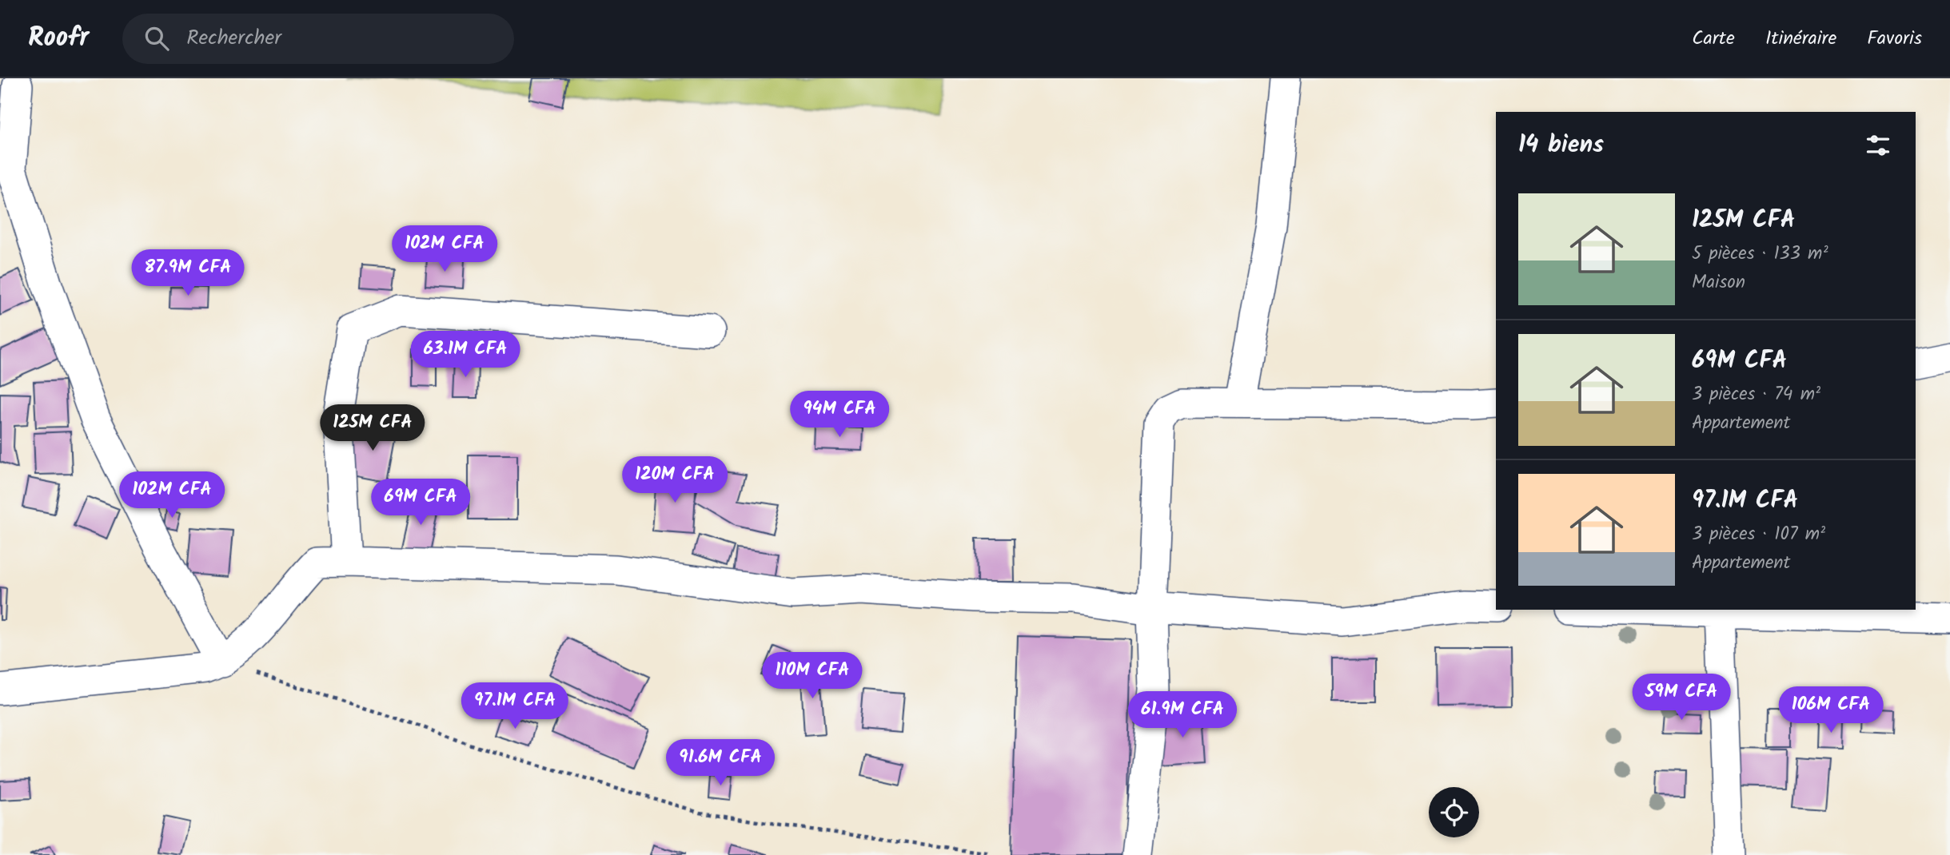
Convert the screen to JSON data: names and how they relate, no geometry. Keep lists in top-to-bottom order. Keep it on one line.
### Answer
{"page":{"header":"Roofr","search":"Rechercher","nav":["Carte","Itinéraire","Favoris"],"heading":"14 biens","list":[{"name":"125M CFA","note":"5 pièces · 133 m² · Maison"},{"name":"69M CFA","note":"3 pièces · 74 m² · Appartement"},{"name":"97.1M CFA","note":"3 pièces · 107 m² · Appartement"}],"price":["102M CFA","87.9M CFA","63.1M CFA","94M CFA","125M CFA","120M CFA","102M CFA","69M CFA","110M CFA","59M CFA","97.1M CFA","106M CFA","61.9M CFA","91.6M CFA"]}}
